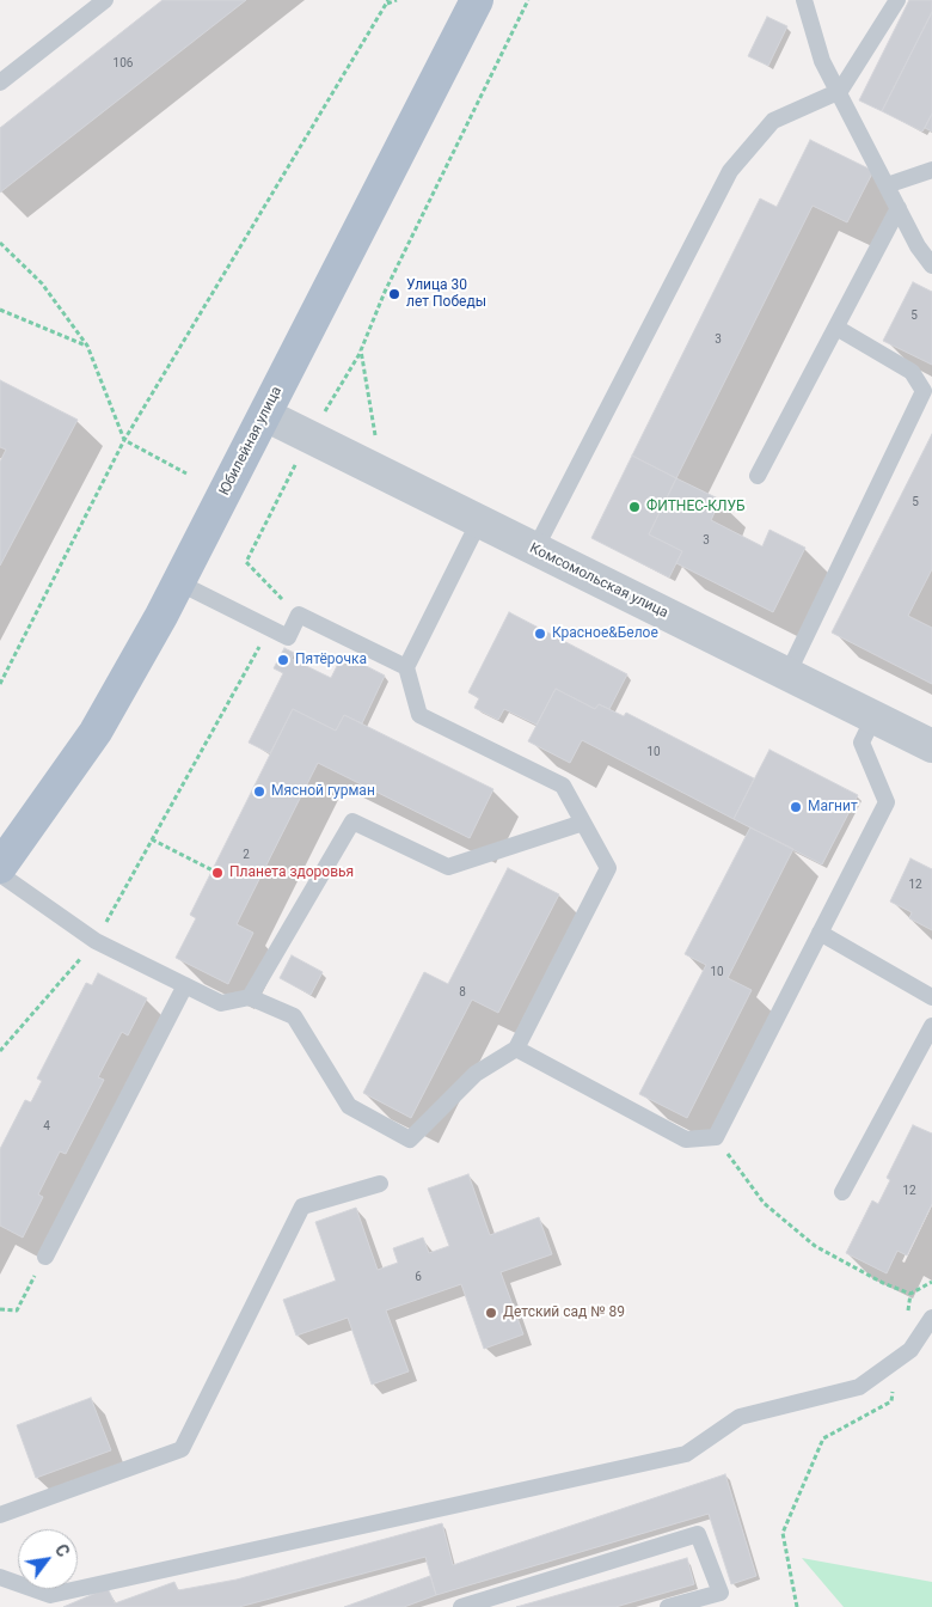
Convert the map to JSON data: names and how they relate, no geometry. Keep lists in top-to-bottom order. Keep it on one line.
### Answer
{"streets":{"main road":["Юбилейная улица"],"street":["Комсомольская улица"]},"crossings":[["Юбилейная улица","Комсомольская улица"]],"places":["Улица 30 лет Победы","ФИТНЕС-КЛУБ","Красное&Белое","Пятёрочка","Мясной гурман","Магнит","Планета здоровья","Детский сад № 89"],"house_numbers":["106","5","3","5","3","10","2","12","10","8","4","12","6"],"north":"top right"}
